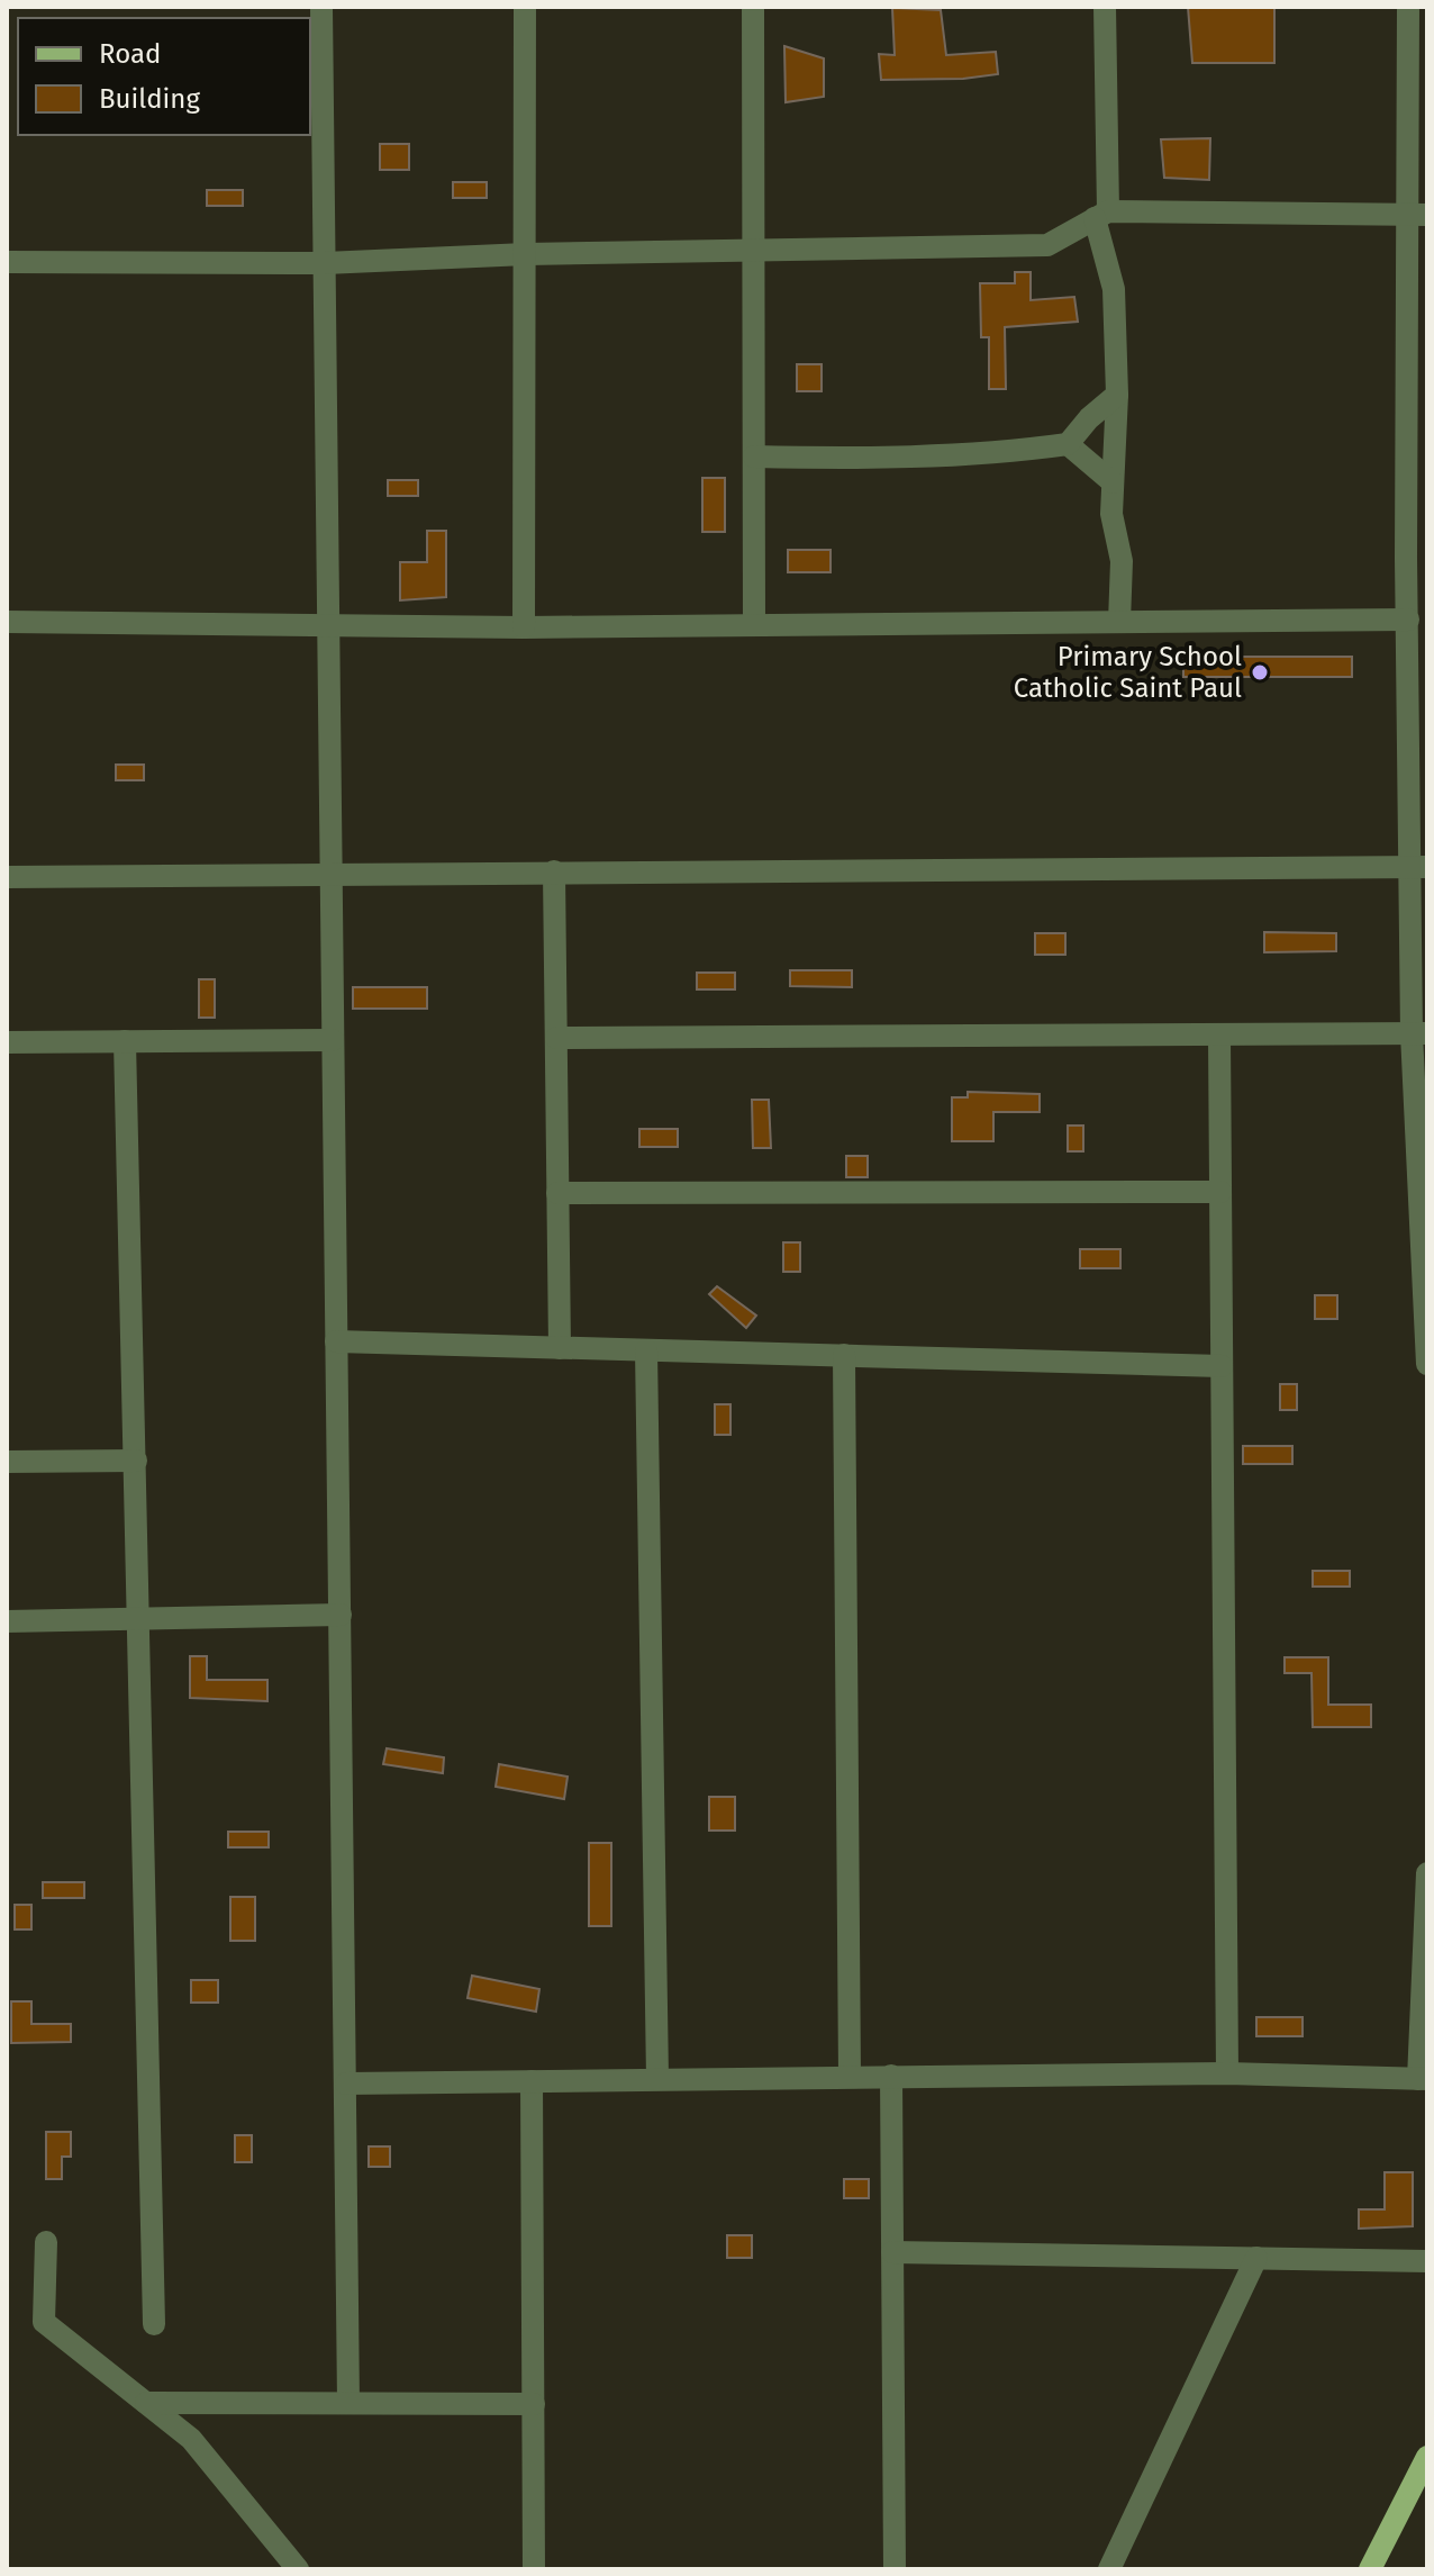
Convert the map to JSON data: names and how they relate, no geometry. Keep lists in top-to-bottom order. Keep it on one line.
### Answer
{"places":["Primary School Catholic Saint Paul"],"legend":["Road","Building"]}
